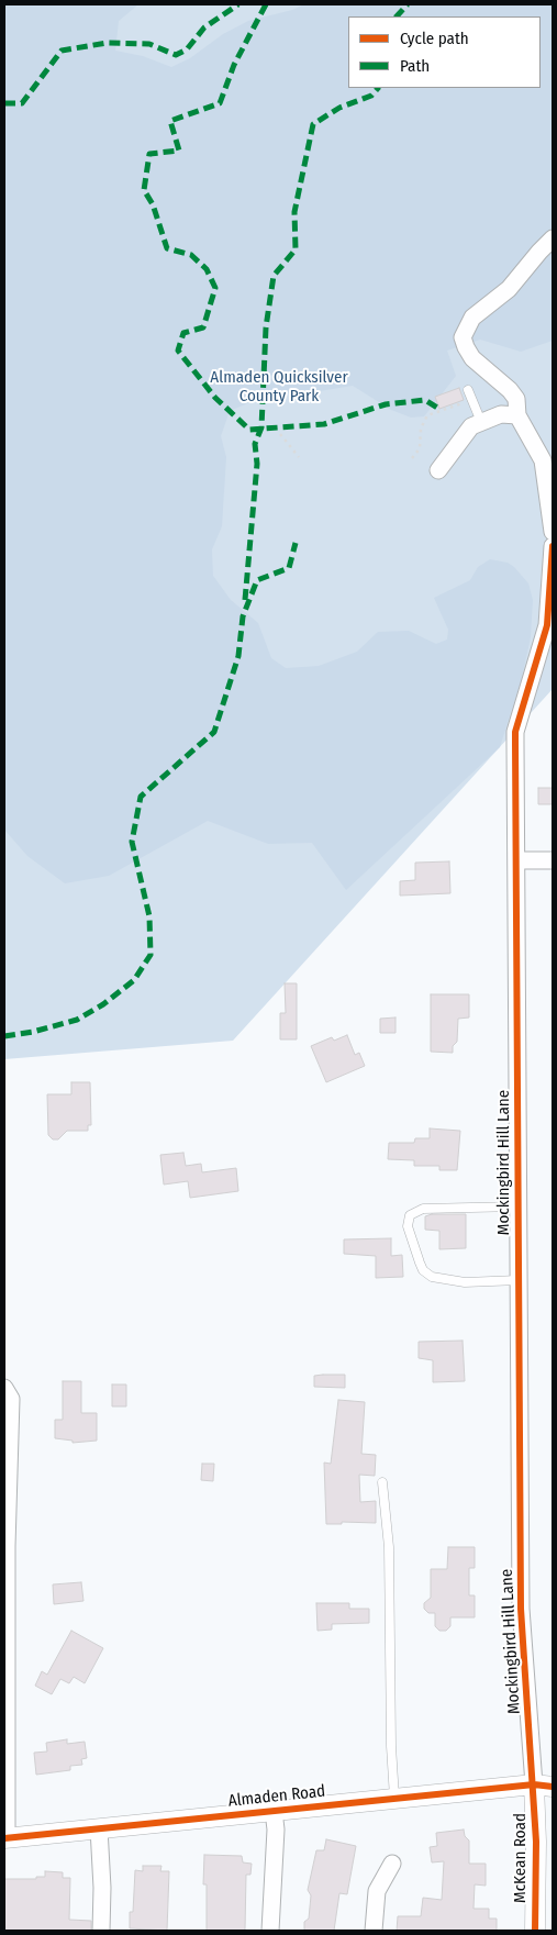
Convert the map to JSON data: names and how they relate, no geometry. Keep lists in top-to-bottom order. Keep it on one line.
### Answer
{"streets":{"street":["Mockingbird Hill Lane","Almaden Road","McKean Road"]},"crossings":[["Mockingbird Hill Lane","Almaden Road"],["Mockingbird Hill Lane","McKean Road"],["Almaden Road","McKean Road"]],"parks":["Almaden Quicksilver County Park"],"legend":["Cycle path","Path"]}
